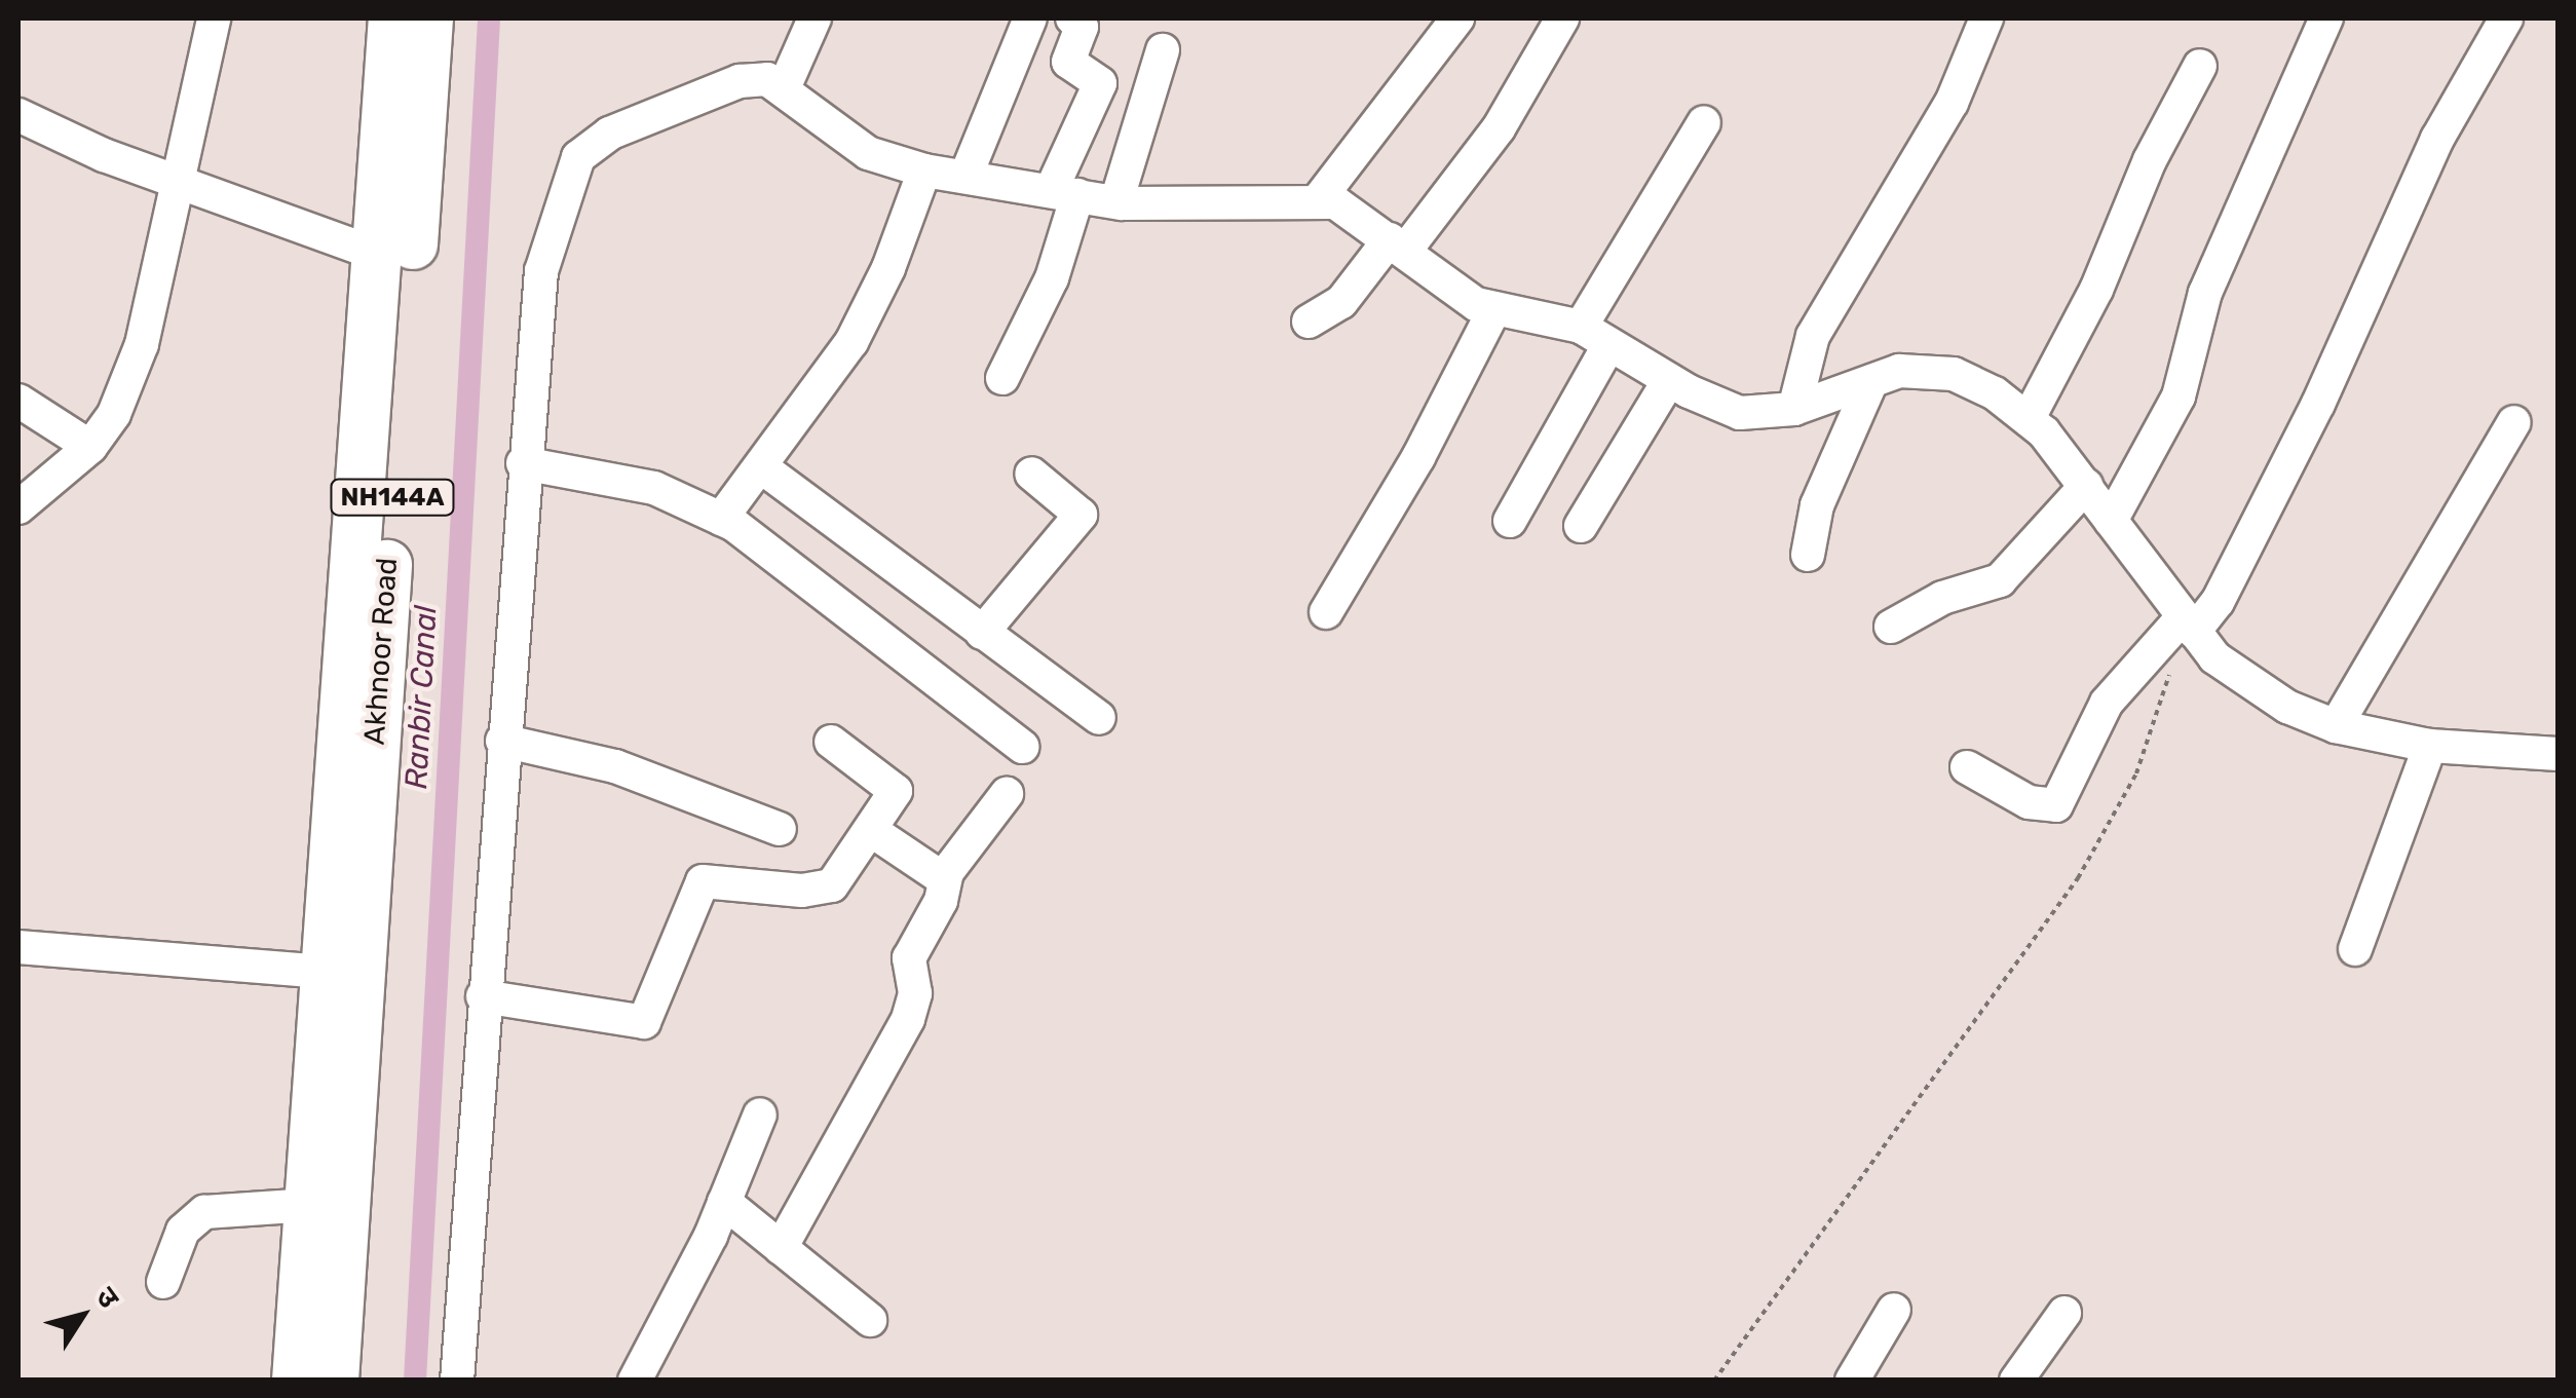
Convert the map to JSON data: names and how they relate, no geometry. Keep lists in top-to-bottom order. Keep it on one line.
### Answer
{"streets":{"highway":["NH144A","Akhnoor Road"]},"crossings":[["NH144A","Akhnoor Road"]],"water":["Ranbir Canal"],"north":"top right"}
